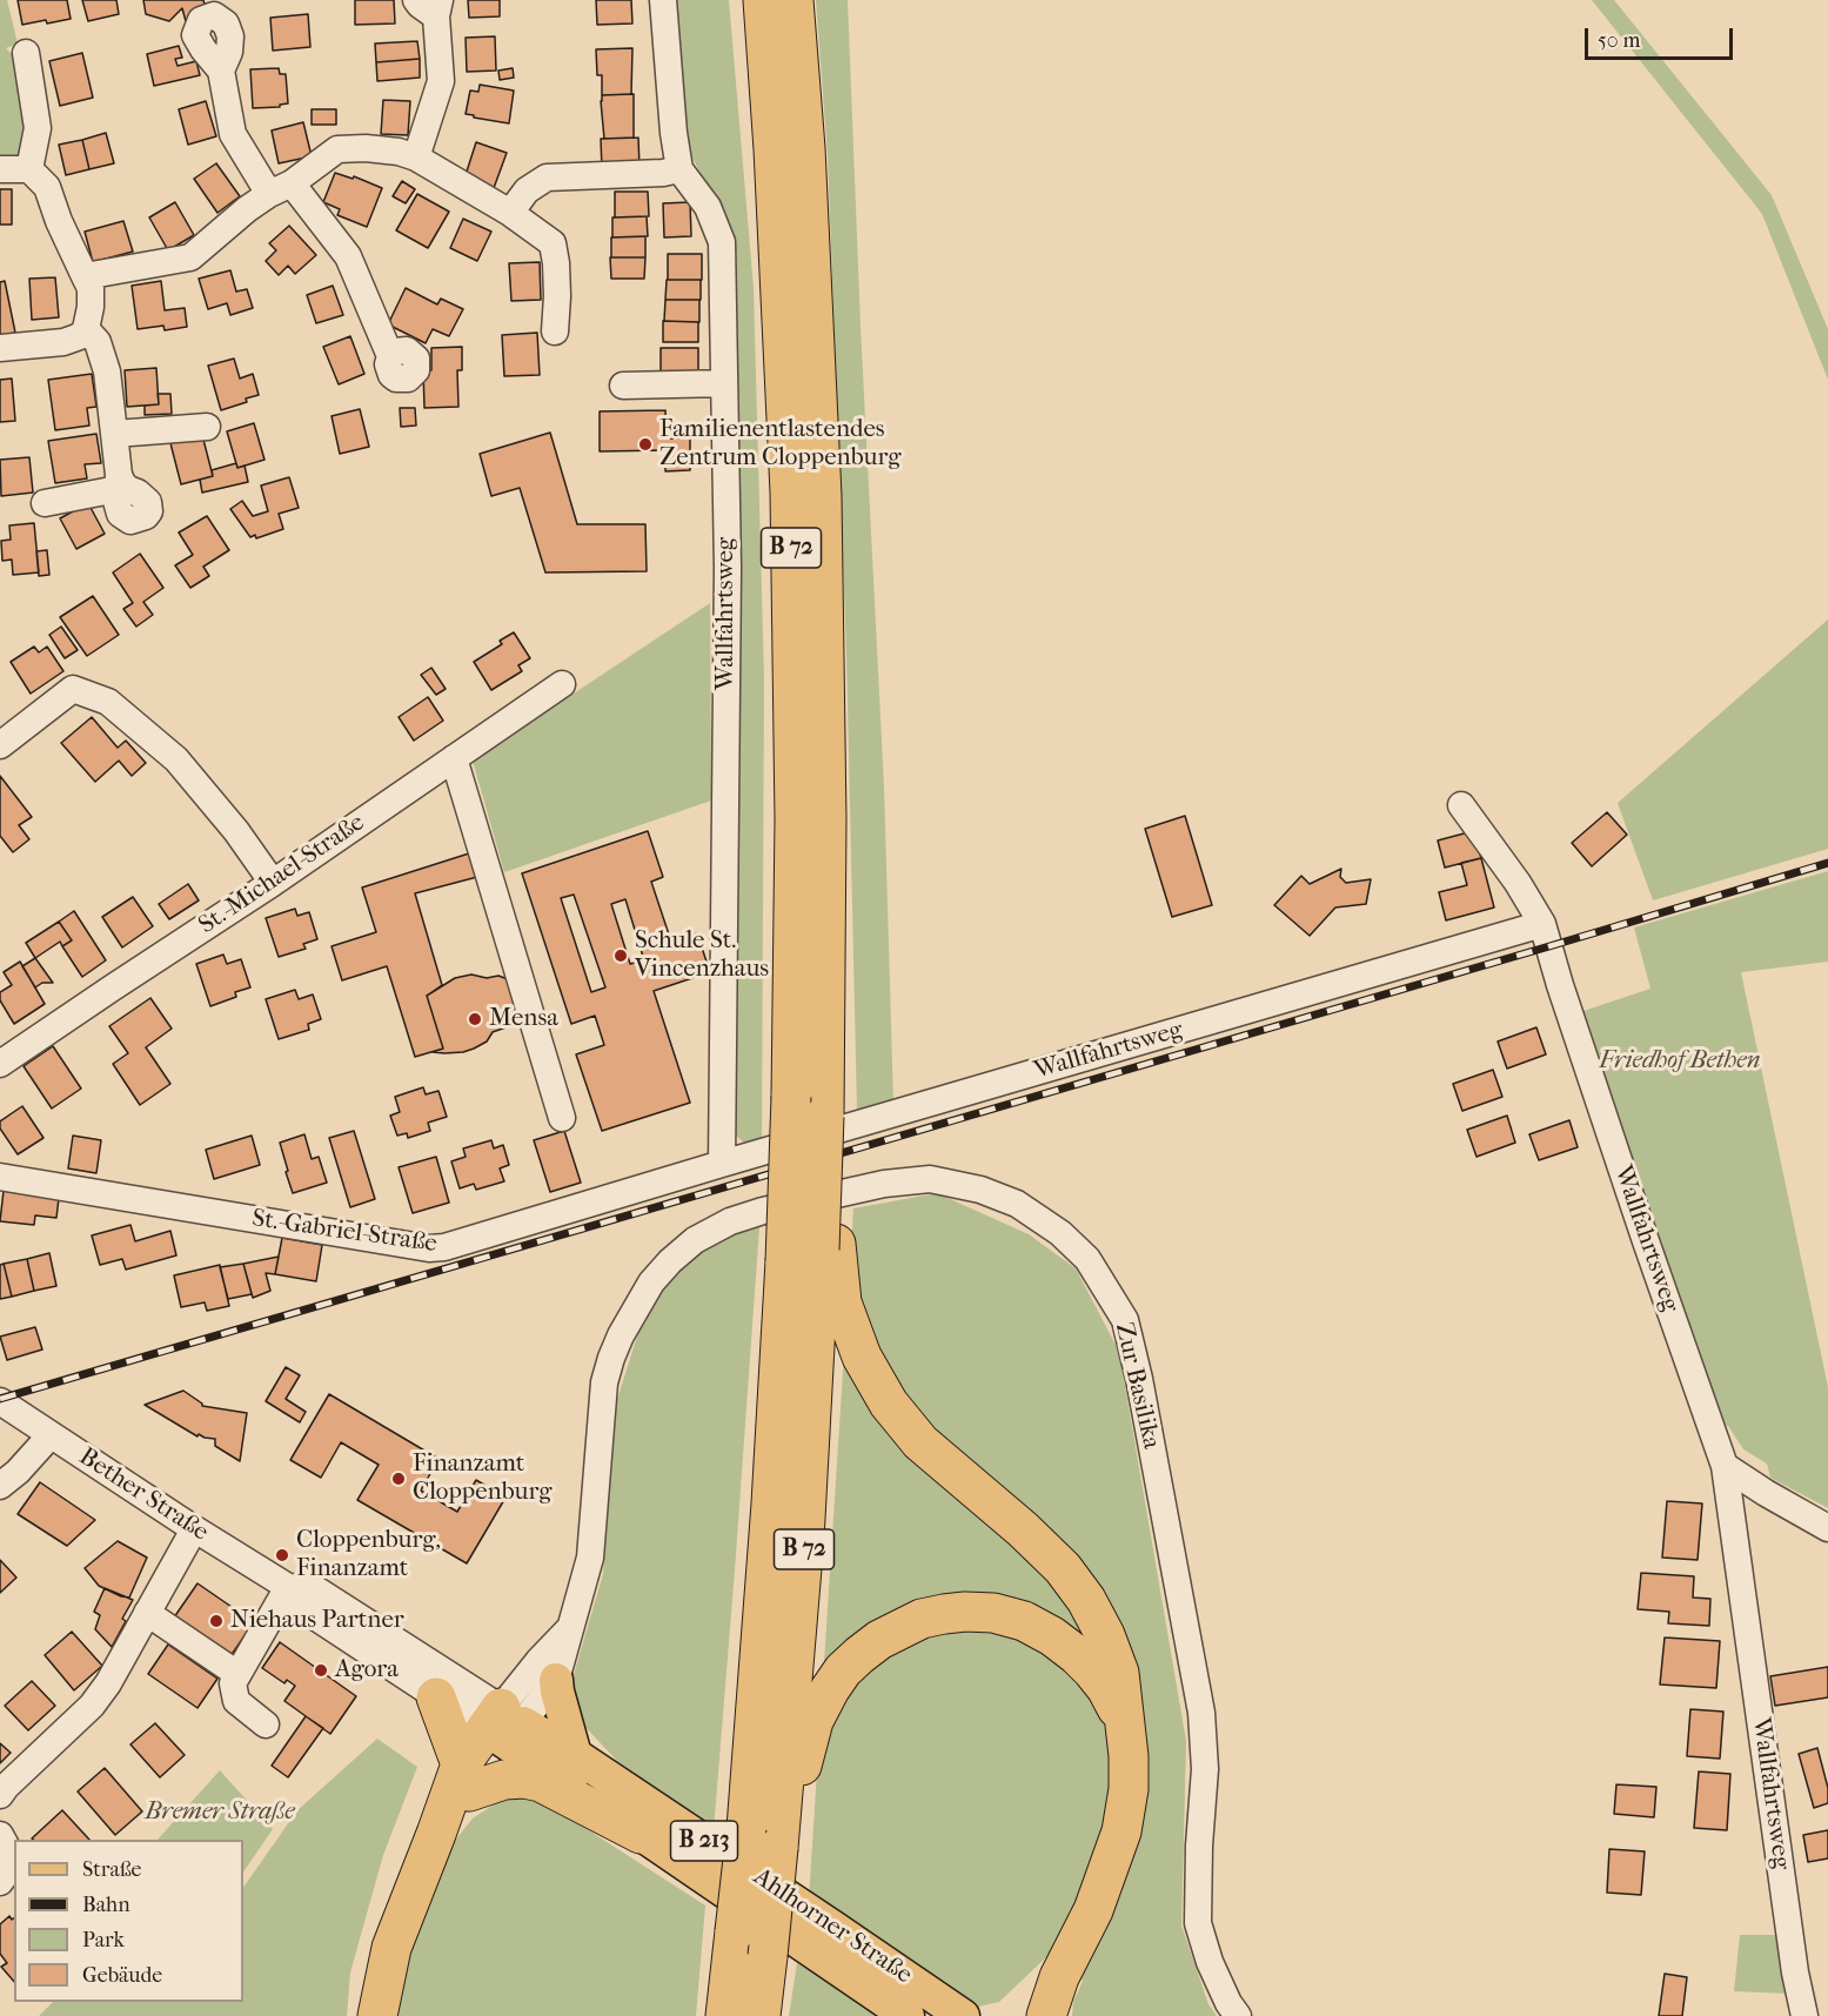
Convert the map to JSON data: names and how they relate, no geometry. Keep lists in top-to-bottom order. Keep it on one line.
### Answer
{"streets":{"highway":["B 72","B 213"],"main road":["Ahlhorner Straße"],"street":["Wallfahrtsweg","St.-Michael-Straße","St.-Gabriel-Straße","Zur Basilika","Bether Straße"]},"crossings":[["Wallfahrtsweg","St.-Gabriel-Straße"],["Zur Basilika","Bether Straße"],["Zur Basilika","Ahlhorner Straße"],["Bether Straße","Ahlhorner Straße"],["B 213","Ahlhorner Straße"]],"parks":["Friedhof Bethen","Bremer Straße"],"places":["Familienentlastendes Zentrum Cloppenburg","Schule St. Vincenzhaus","Mensa","Finanzamt Cloppenburg","Cloppenburg, Finanzamt","Niehaus Partner","Agora"],"legend":["Straße","Bahn","Park","Gebäude"],"scale_bar":"50 m"}
